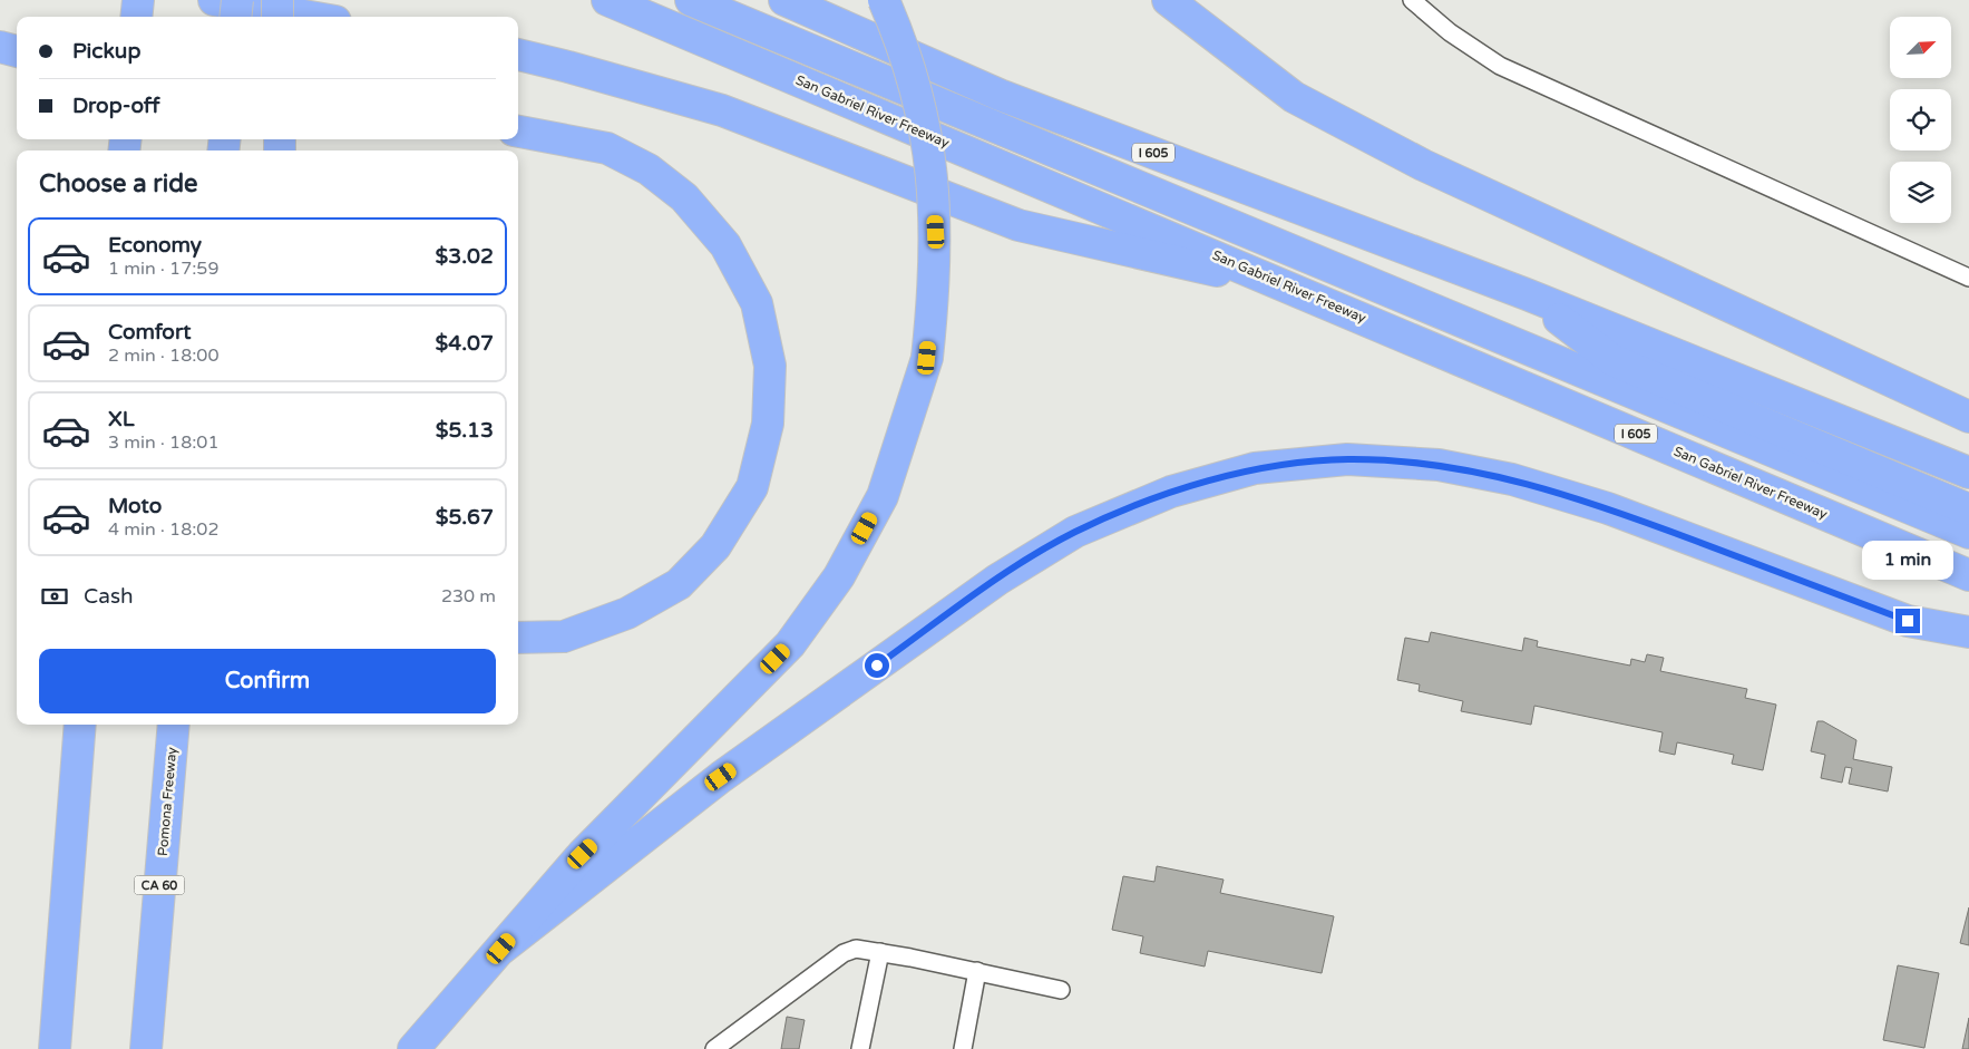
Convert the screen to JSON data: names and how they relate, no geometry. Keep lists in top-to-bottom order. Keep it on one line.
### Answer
{"streets":{"highway":["San Gabriel River Freeway","I 605","Pomona Freeway","CA 60"]},"north":"top right","page":{"banner":["Pickup","Drop-off"],"heading":"Choose a ride","list":[{"name":"Economy","note":"1 min · 17:59","value":"$3.02"},{"name":"Comfort","note":"2 min · 18:00","value":"$4.07"},{"name":"XL","note":"3 min · 18:01","value":"$5.13"},{"name":"Moto","note":"4 min · 18:02","value":"$5.67"}],"bubble":"1 min","pay":["Cash","230 m"],"buttons":"Confirm"}}
